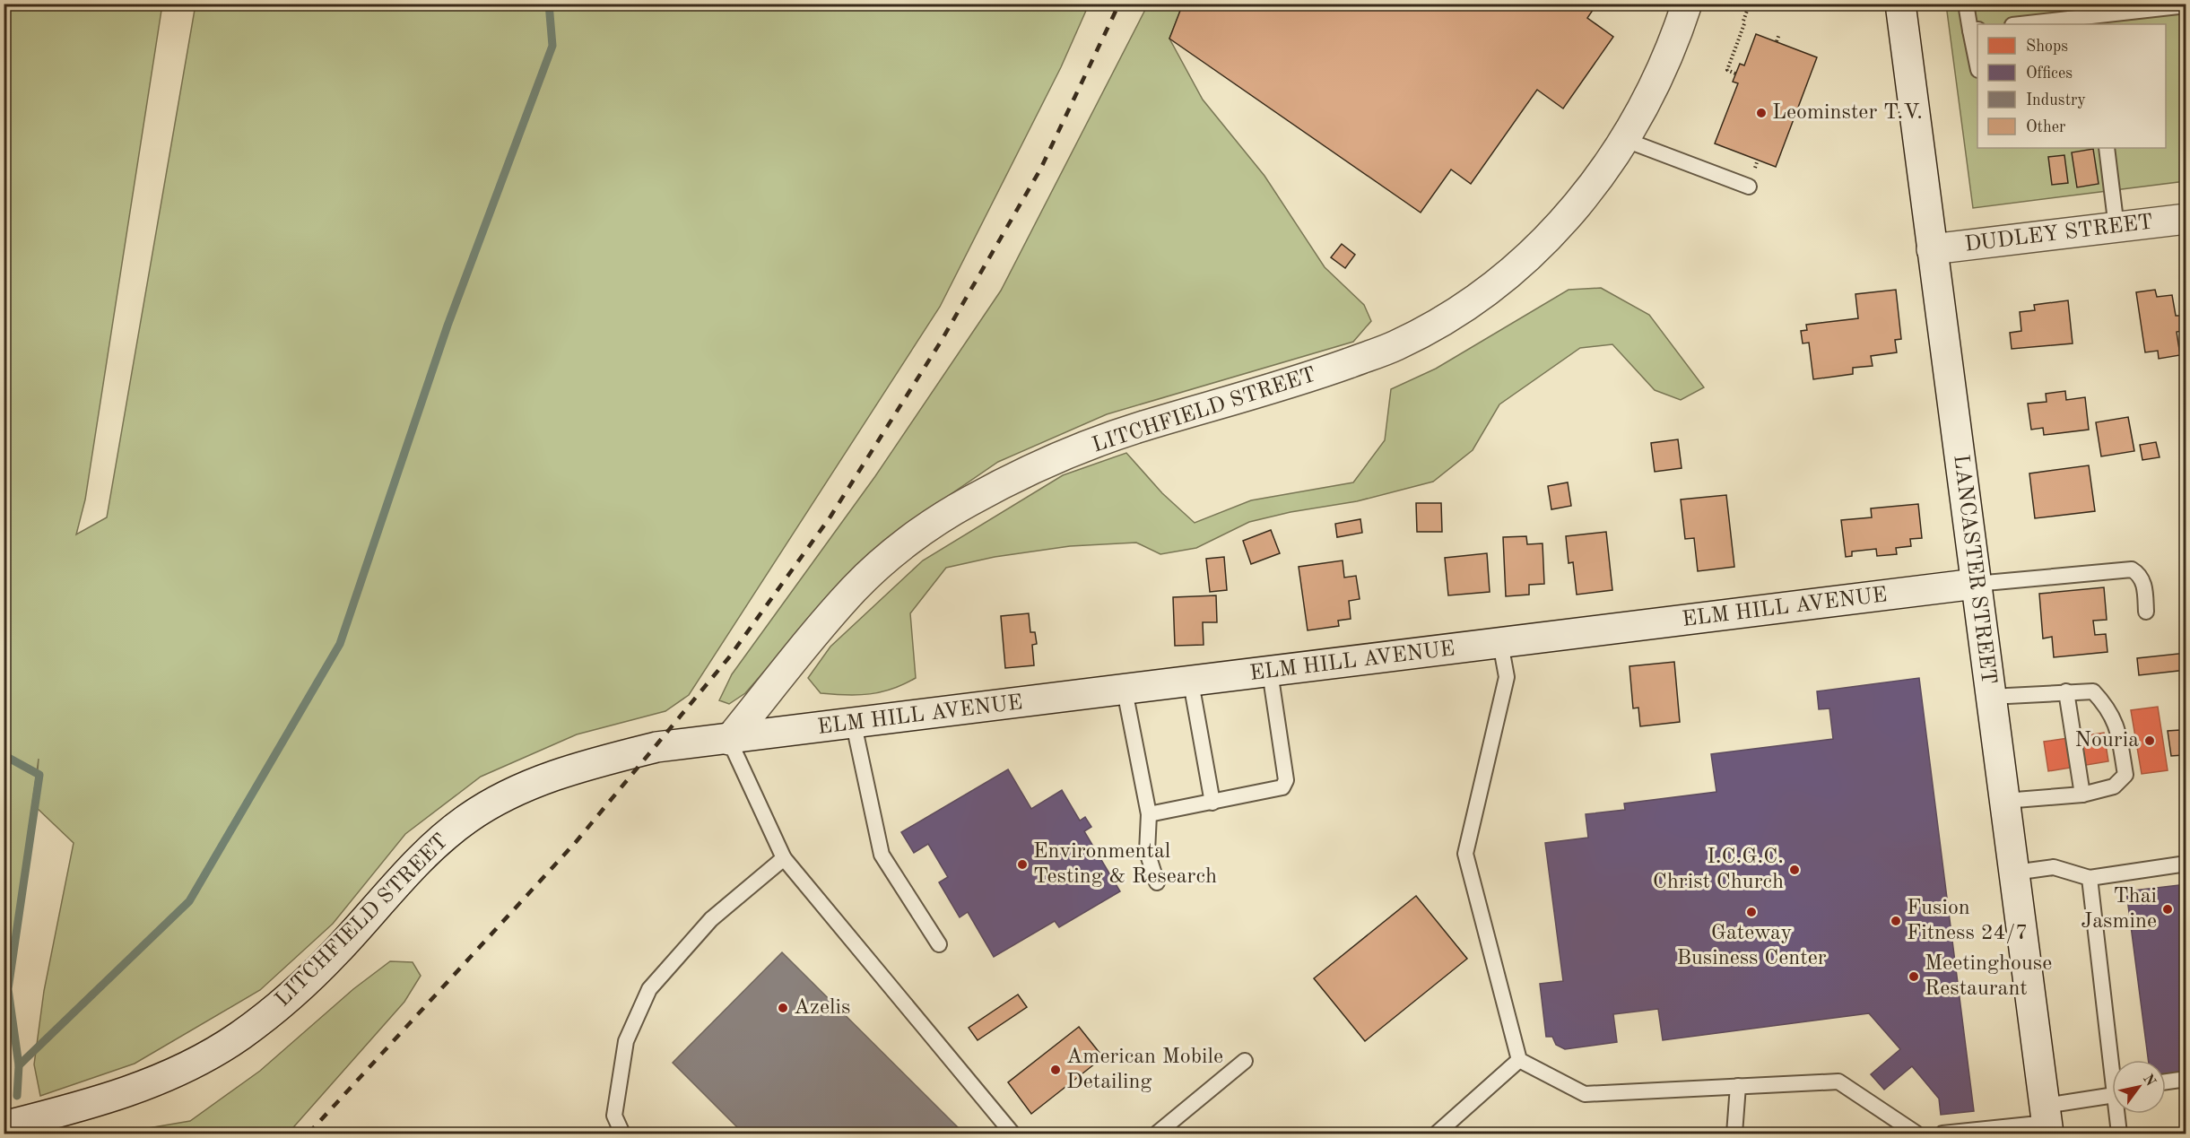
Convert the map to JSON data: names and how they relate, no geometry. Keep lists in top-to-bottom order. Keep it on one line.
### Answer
{"streets":{"main road":["DUDLEY STREET","LITCHFIELD STREET","LANCASTER STREET","ELM HILL AVENUE"]},"crossings":[["DUDLEY STREET","LANCASTER STREET"],["LITCHFIELD STREET","ELM HILL AVENUE"],["LANCASTER STREET","ELM HILL AVENUE"]],"places":["Leominster T.V.","Nouria","Environmental Testing & Research","I.C.G.C. Christ Church","Thai Jasmine","Gateway Business Center","Fusion Fitness 24/7","Meetinghouse Restaurant","Azelis","American Mobile Detailing"],"legend":["Shops","Offices","Industry","Other"],"north":"top right"}
